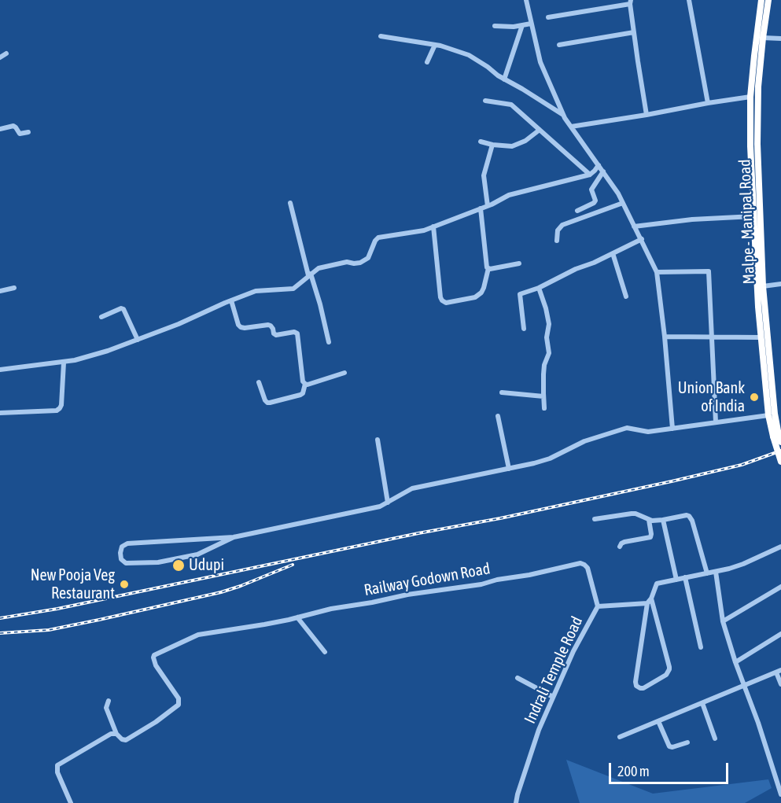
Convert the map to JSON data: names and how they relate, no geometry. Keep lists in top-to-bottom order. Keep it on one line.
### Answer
{"streets":{"highway":["Malpe - Manipal Road"],"street":["Railway Godown Road","Indrali Temple Road"]},"crossings":[["Railway Godown Road","Indrali Temple Road"]],"places":["Union Bank of India","Udupi","New Pooja Veg Restaurant"],"scale_bar":"200 m"}
